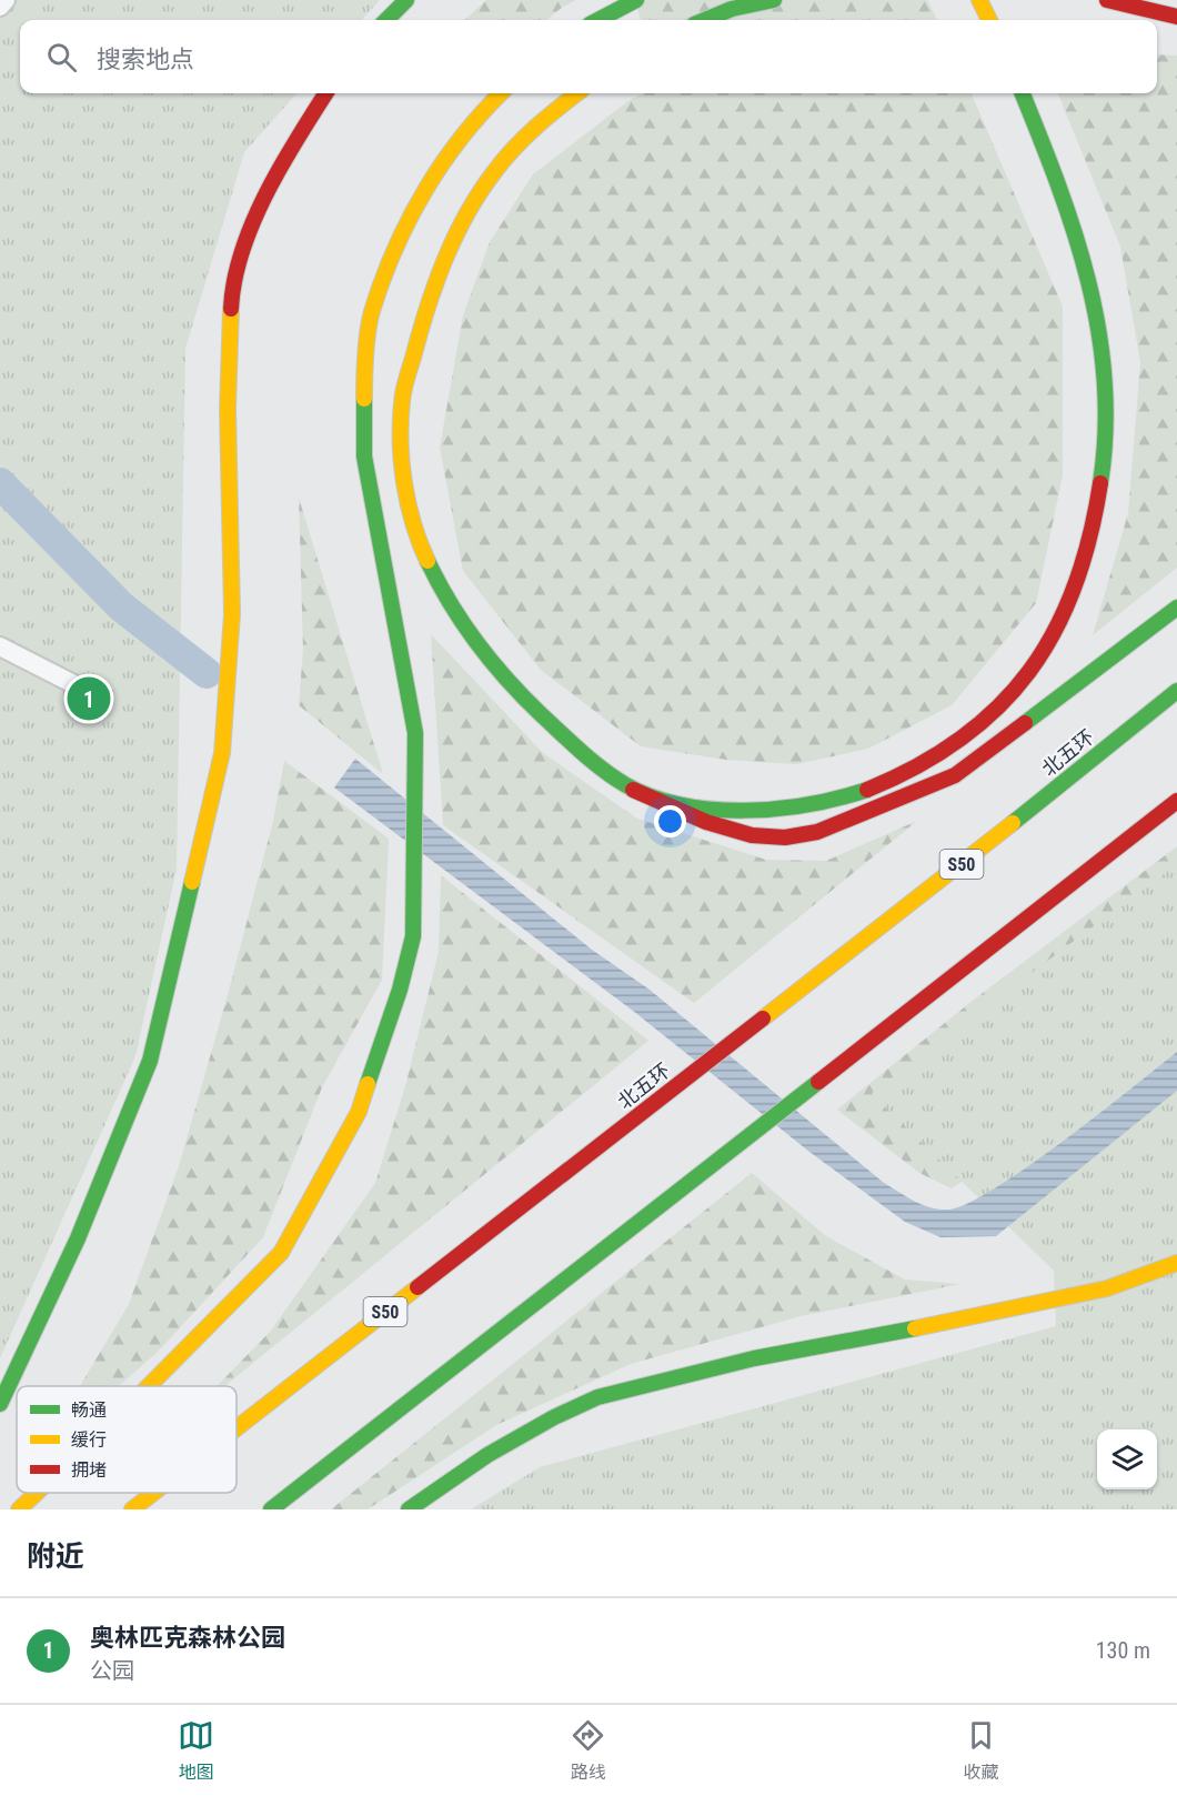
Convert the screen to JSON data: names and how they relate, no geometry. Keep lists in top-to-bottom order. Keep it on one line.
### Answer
{"streets":{"main road":["北五环","S50"]},"legend":["畅通","缓行","拥堵"],"page":{"search":"搜索地点","pins":"1","heading":"附近","list":[{"mark":"1","name":"奥林匹克森林公园","note":"公园","value":"130 m"}],"nav":["地图","路线","收藏"]}}
